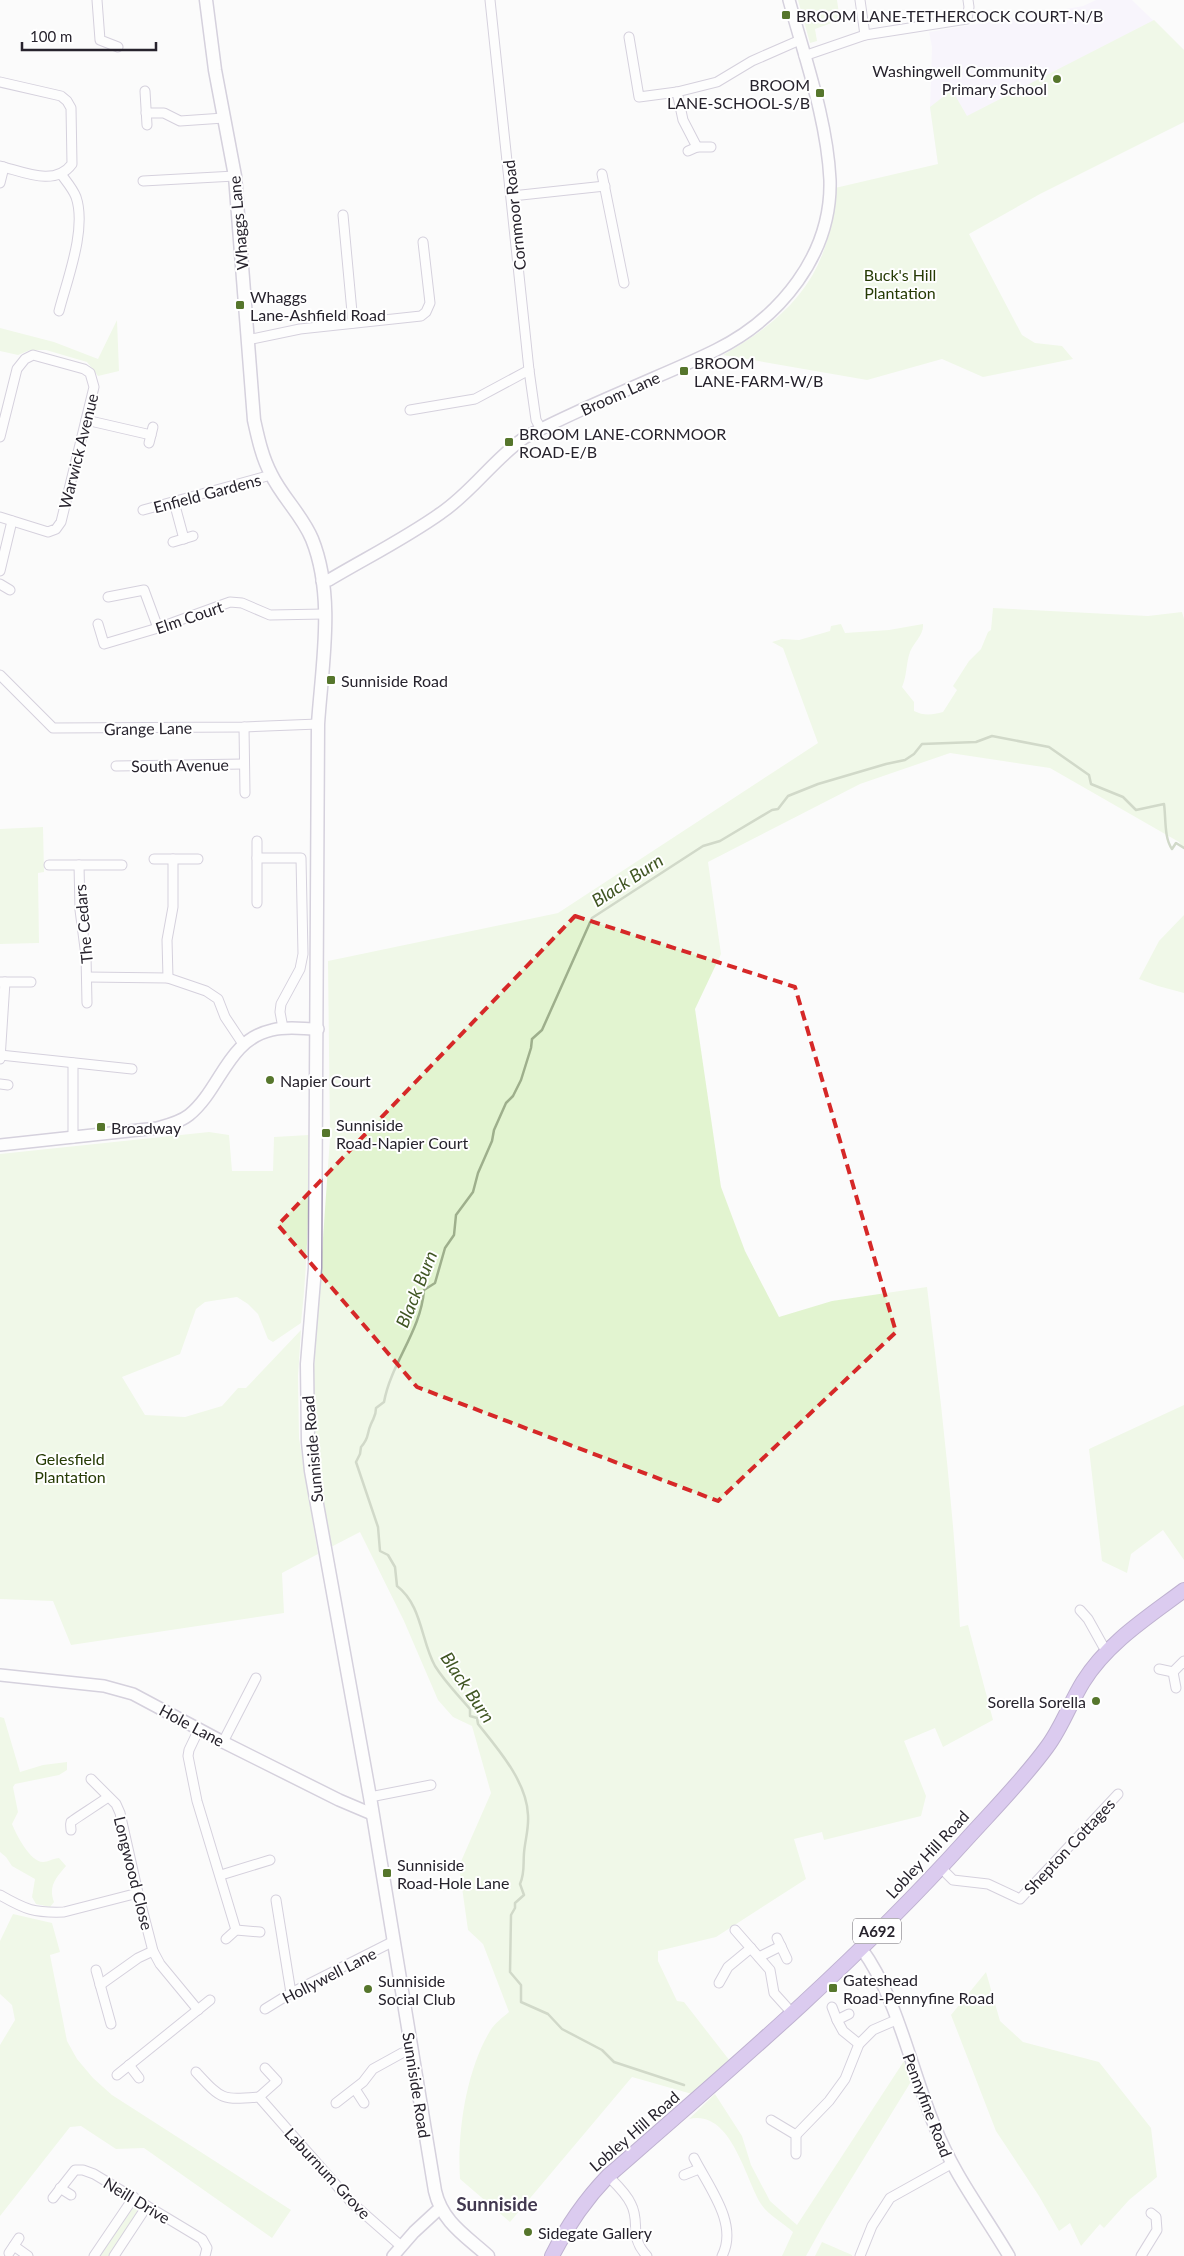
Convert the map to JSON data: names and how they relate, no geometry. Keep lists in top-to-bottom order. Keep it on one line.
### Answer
{"streets":{"highway":["Lobley Hill Road","A692"],"main road":["Whaggs Lane","Sunniside Road"],"street":["Cornmoor Road","Broom Lane","Warwick Avenue","Enfield Gardens","Elm Court","Grange Lane","South Avenue","The Cedars","Hole Lane","Shepton Cottages","Longwood Close","Hollywell Lane","Pennyfine Road","Laburnum Grove","Neill Drive"]},"crossings":[["Cornmoor Road","Broom Lane"],["Whaggs Lane","Broom Lane"],["Whaggs Lane","Enfield Gardens"],["Whaggs Lane","Sunniside Road"],["Broom Lane","Sunniside Road"],["Elm Court","Sunniside Road"],["Grange Lane","Sunniside Road"],["Sunniside Road","Hole Lane"],["Sunniside Road","Hollywell Lane"],["Shepton Cottages","Lobley Hill Road"],["Lobley Hill Road","Pennyfine Road"]],"districts":["Sunniside"],"water":["Black Burn"],"parks":["Buck's Hill Plantation","Gelesfield Plantation"],"places":{"transit":["BROOM LANE-TETHERCOCK COURT-N/B","BROOM LANE-SCHOOL-S/B","Whaggs Lane-Ashfield Road","BROOM LANE-FARM-W/B","BROOM LANE-CORNMOOR ROAD-E/B","Sunniside Road","Broadway","Sunniside Road-Napier Court","Sunniside Road-Hole Lane","Gateshead Road-Pennyfine Road"],"other":["Washingwell Community Primary School","Napier Court","Sorella Sorella","Sunniside Social Club","Sidegate Gallery"]},"scale_bar":"100 m"}
